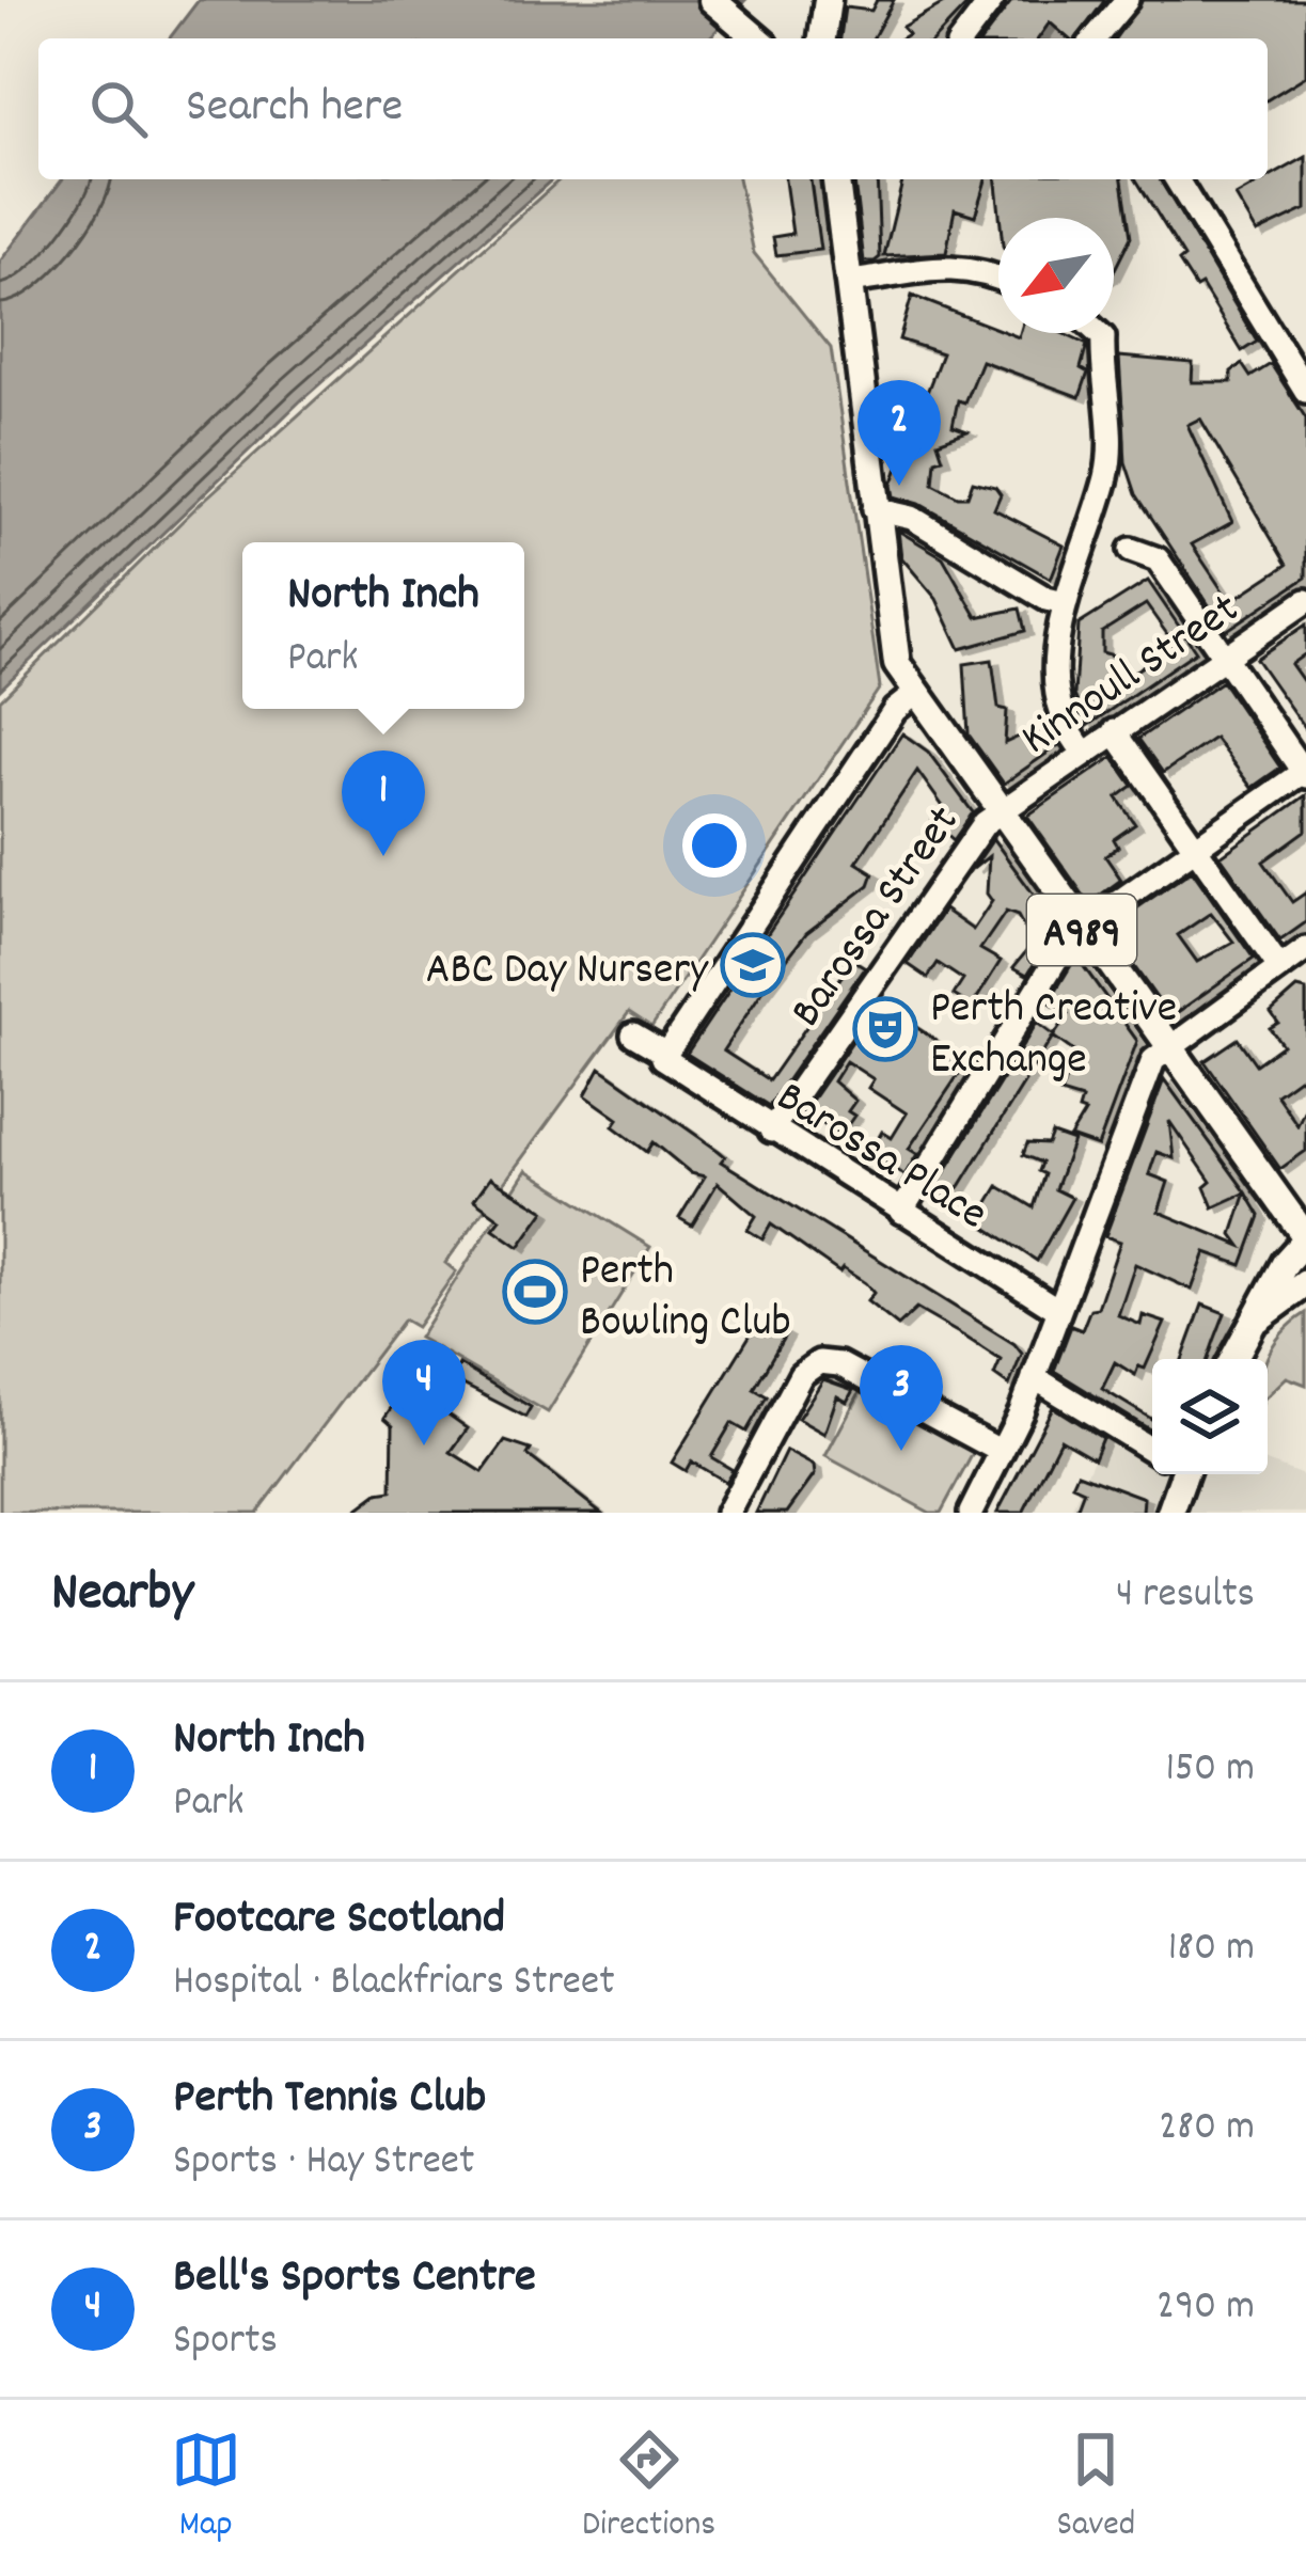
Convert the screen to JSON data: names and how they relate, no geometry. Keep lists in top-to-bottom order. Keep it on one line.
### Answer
{"streets":{"main road":["A989"],"street":["Kinnoull Street","Barossa Street","Barossa Place"]},"crossings":[["Kinnoull Street","Barossa Street"],["Kinnoull Street","A989"],["Barossa Street","A989"],["Barossa Street","Barossa Place"]],"places":{"school or university":["ABC Day Nursery"],"theatre":["Perth Creative Exchange"],"sports":["Perth Bowling Club"]},"north":"bottom left","page":{"search":"Search here","pins":["2","1","4","3"],"popup":["North Inch","Park"],"heading":["Nearby","4 results"],"list":[{"mark":"1","name":"North Inch","note":"Park","value":"150 m"},{"mark":"2","name":"Footcare Scotland","note":"Hospital · Blackfriars Street","value":"180 m"},{"mark":"3","name":"Perth Tennis Club","note":"Sports · Hay Street","value":"280 m"},{"mark":"4","name":"Bell's Sports Centre","note":"Sports","value":"290 m"}],"nav":["Map","Directions","Saved"]}}
